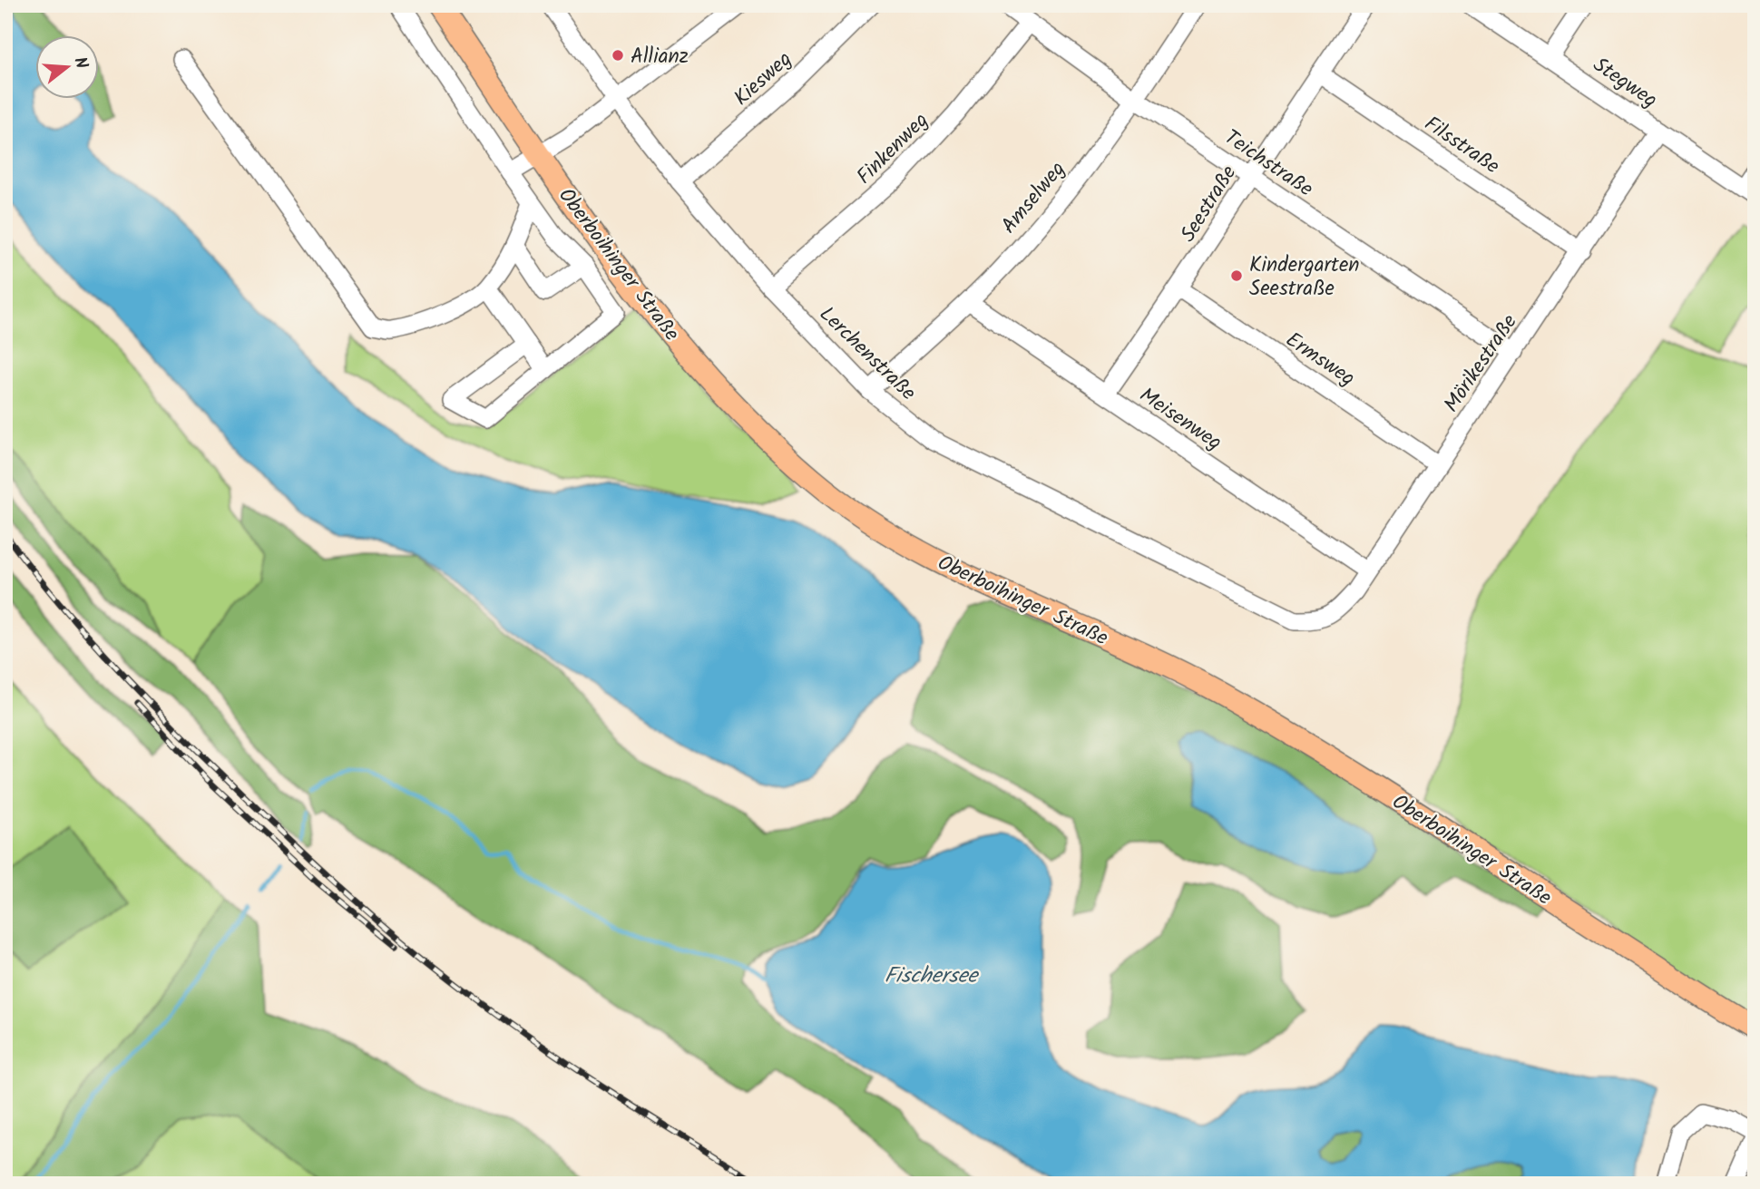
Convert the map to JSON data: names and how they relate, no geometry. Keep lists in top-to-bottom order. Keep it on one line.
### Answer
{"streets":{"main road":["Oberboihinger Straße"],"street":["Kiesweg","Stegweg","Filsstraße","Finkenweg","Teichstraße","Amselweg","Seestraße","Lerchenstraße","Ermsweg","Mörikestraße","Meisenweg"]},"crossings":[["Kiesweg","Lerchenstraße"],["Stegweg","Mörikestraße"],["Filsstraße","Seestraße"],["Filsstraße","Mörikestraße"],["Finkenweg","Teichstraße"],["Finkenweg","Lerchenstraße"],["Teichstraße","Amselweg"],["Teichstraße","Seestraße"],["Teichstraße","Mörikestraße"],["Amselweg","Lerchenstraße"],["Amselweg","Meisenweg"],["Seestraße","Ermsweg"],["Seestraße","Meisenweg"],["Lerchenstraße","Mörikestraße"],["Ermsweg","Mörikestraße"],["Mörikestraße","Meisenweg"]],"water":["Fischersee"],"places":["Allianz","Kindergarten Seestraße"],"north":"right"}
